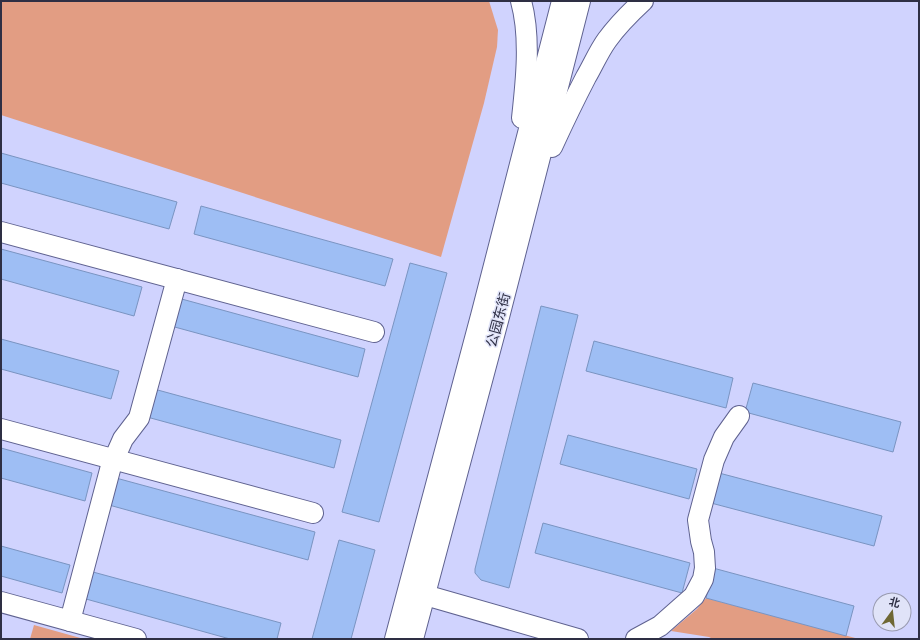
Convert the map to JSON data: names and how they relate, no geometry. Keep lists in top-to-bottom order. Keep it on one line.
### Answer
{"streets":{"street":["公园东街"]},"north":"top"}
